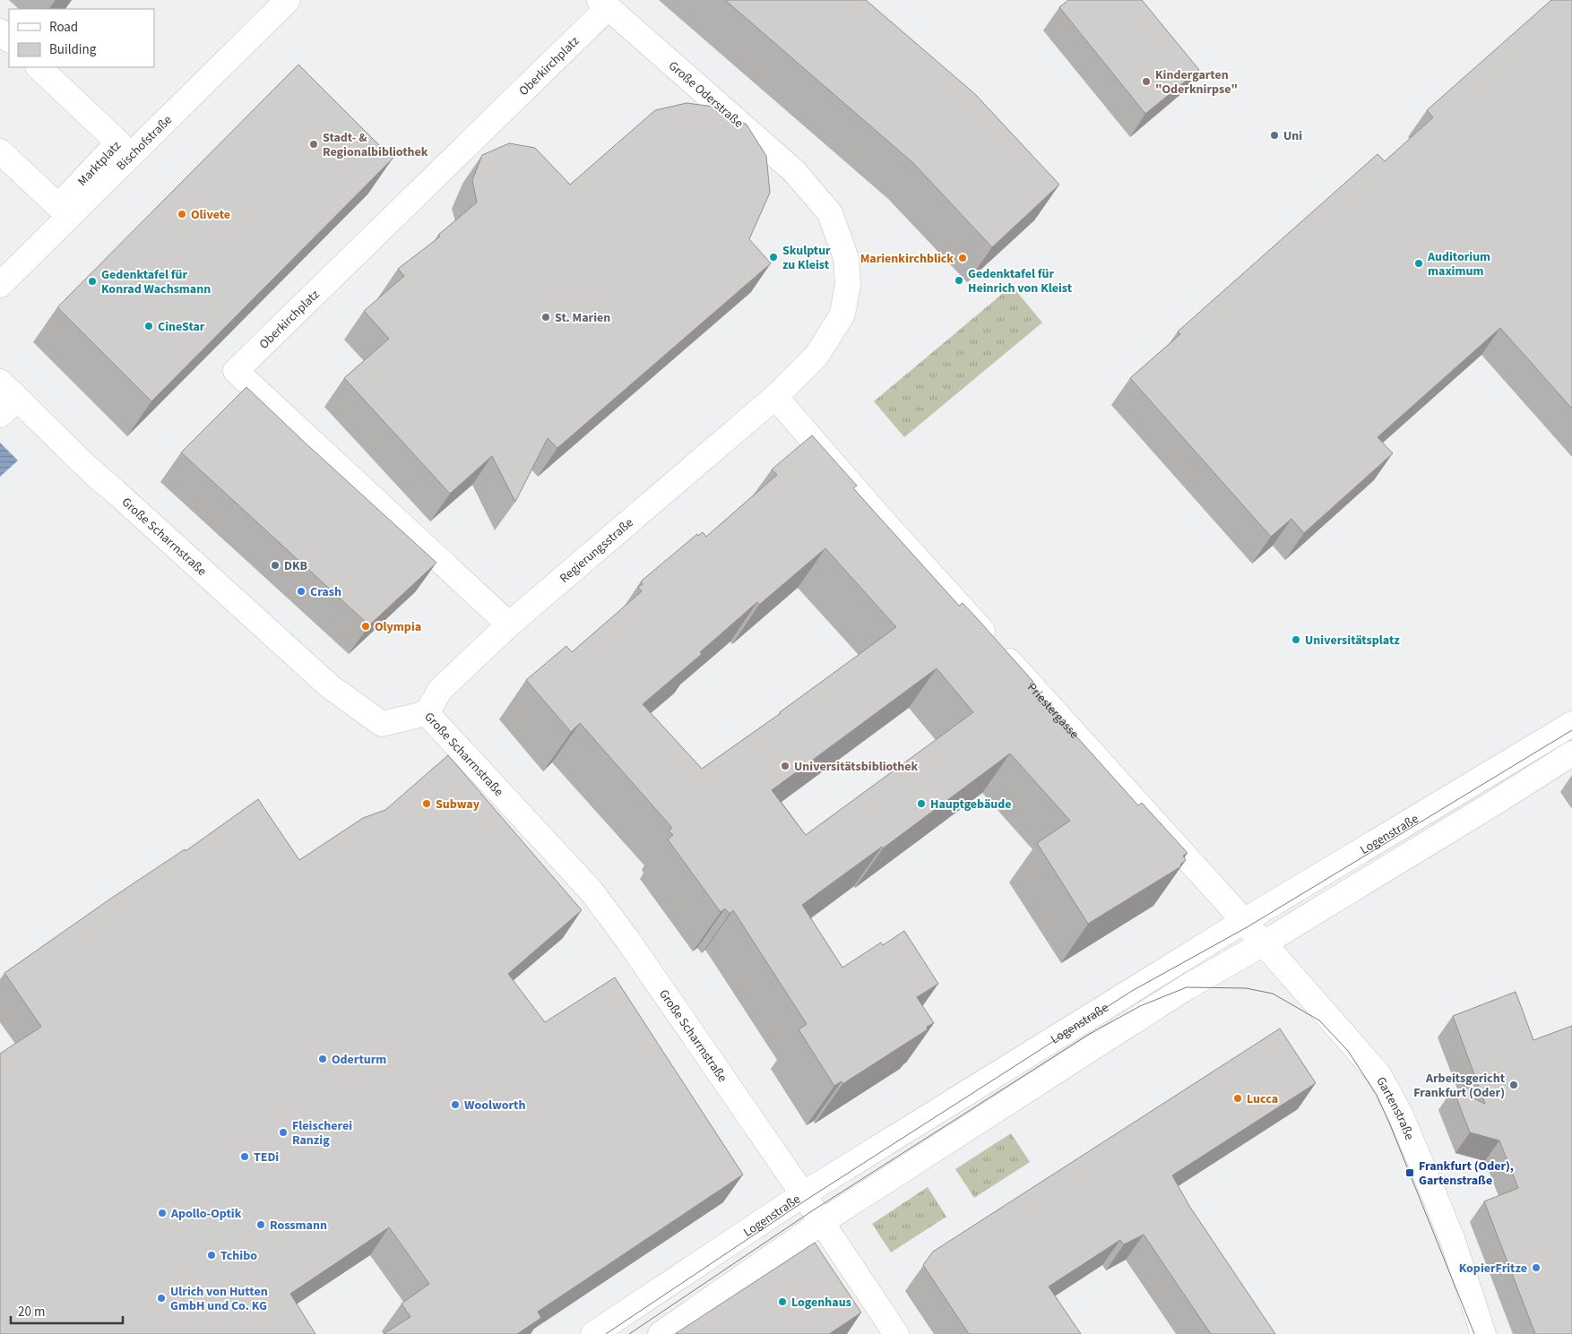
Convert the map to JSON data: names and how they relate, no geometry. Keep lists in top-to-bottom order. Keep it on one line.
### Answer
{"streets":{"street":["Oberkirchplatz","Große Oderstraße","Bischofstraße","Marktplatz","Große Scharrnstraße","Regierungsstraße","Priestergasse","Logenstraße","Gartenstraße"]},"crossings":[["Oberkirchplatz","Große Oderstraße"],["Oberkirchplatz","Regierungsstraße"],["Große Oderstraße","Regierungsstraße"],["Große Oderstraße","Priestergasse"],["Große Scharrnstraße","Regierungsstraße"],["Große Scharrnstraße","Logenstraße"],["Regierungsstraße","Priestergasse"],["Priestergasse","Logenstraße"],["Priestergasse","Gartenstraße"],["Logenstraße","Gartenstraße"]],"places":{"other":["Kindergarten \"Oderknirpse\"","Uni","Stadt- & Regionalbibliothek","Olivete","Skulptur zu Kleist","Marienkirchblick","Auditorium maximum","Gedenktafel für Heinrich von Kleist","Gedenktafel für Konrad Wachsmann","St. Marien","CineStar","DKB","Crash","Olympia","Universitätsplatz","Universitätsbibliothek","Subway","Hauptgebäude","Oderturm","Arbeitsgericht Frankfurt (Oder)","Lucca","Woolworth","Fleischerei Ranzig","TEDi","Apollo-Optik","Rossmann","Tchibo","KopierFritze","Ulrich von Hutten GmbH und Co. KG","Logenhaus"],"transit":["Frankfurt (Oder), Gartenstraße"]},"legend":["Road","Building"],"scale_bar":"20 m"}
